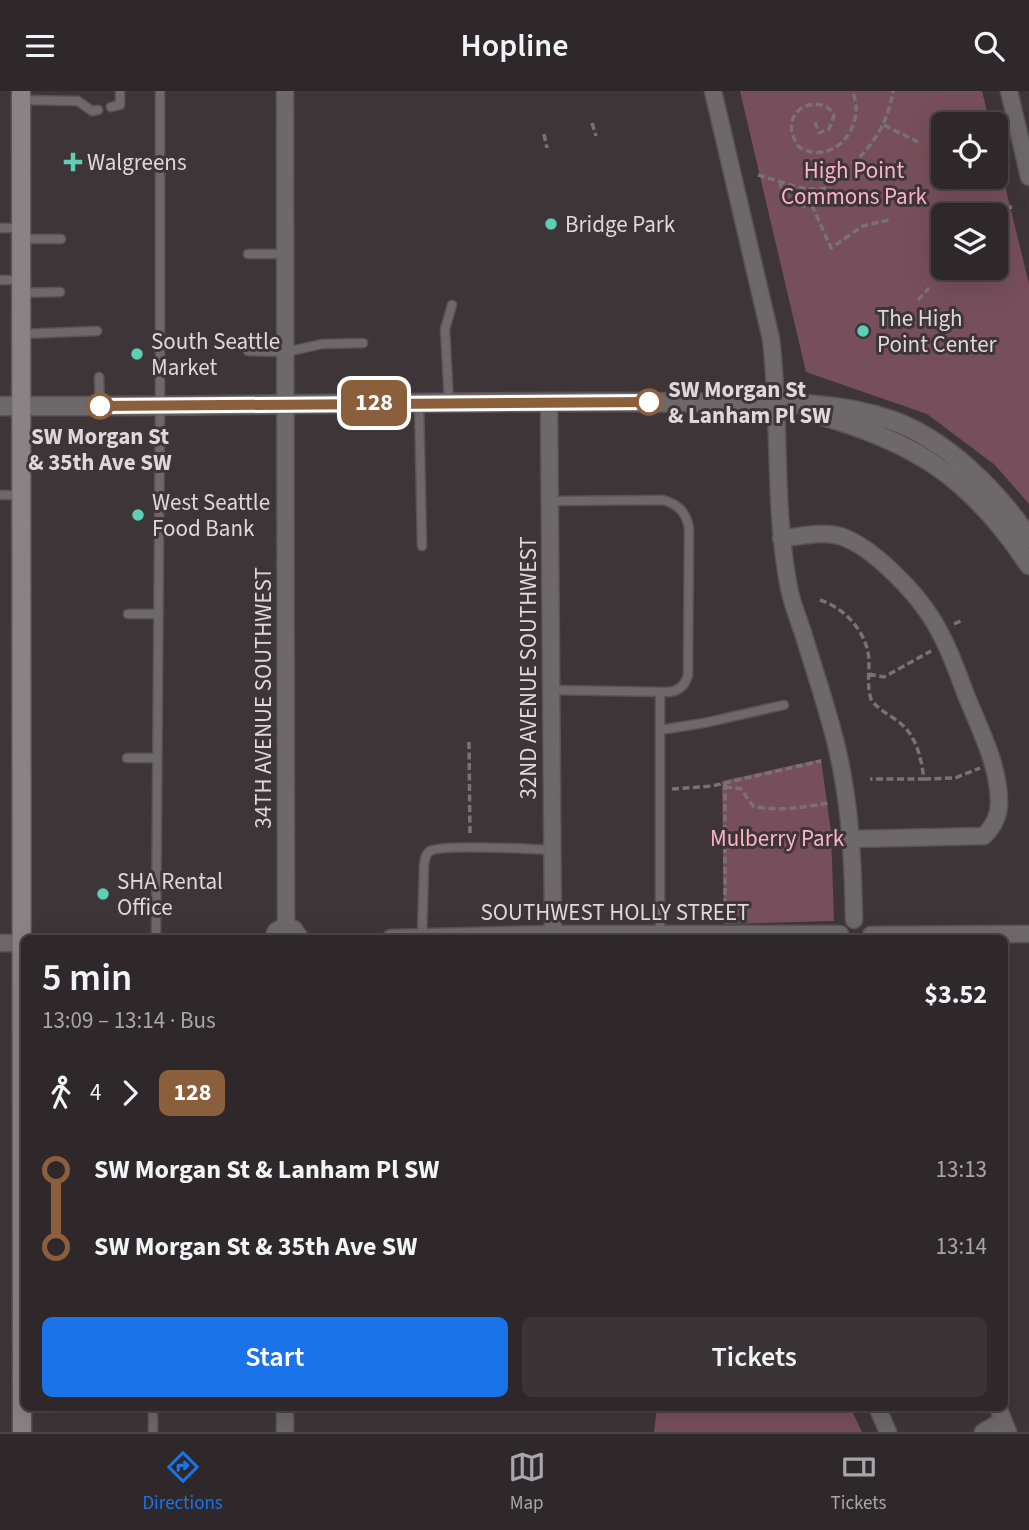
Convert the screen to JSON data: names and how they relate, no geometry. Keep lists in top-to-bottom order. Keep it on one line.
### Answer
{"streets":{"street":["32ND AVENUE SOUTHWEST","34TH AVENUE SOUTHWEST","SOUTHWEST HOLLY STREET"]},"crossings":[["32ND AVENUE SOUTHWEST","SOUTHWEST HOLLY STREET"]],"parks":["High Point Commons Park","Mulberry Park"],"places":{"health":["Walgreens"],"other":["Bridge Park","The High Point Center","South Seattle Market","SW Morgan St & Lanham Pl SW","SW Morgan St & 35th Ave SW","West Seattle Food Bank","SHA Rental Office"]},"lines":["bus line 128"],"page":{"header":"Hopline","on_map":"128","heading":["5 min","13:09 – 13:14 · Bus","$3.52"],"legs":["4","128"],"list":[{"name":"SW Morgan St & Lanham Pl SW","value":"13:13"},{"name":"SW Morgan St & 35th Ave SW","value":"13:14"}],"buttons":["Start","Tickets"],"tabs":["Directions","Map","Tickets"]}}
